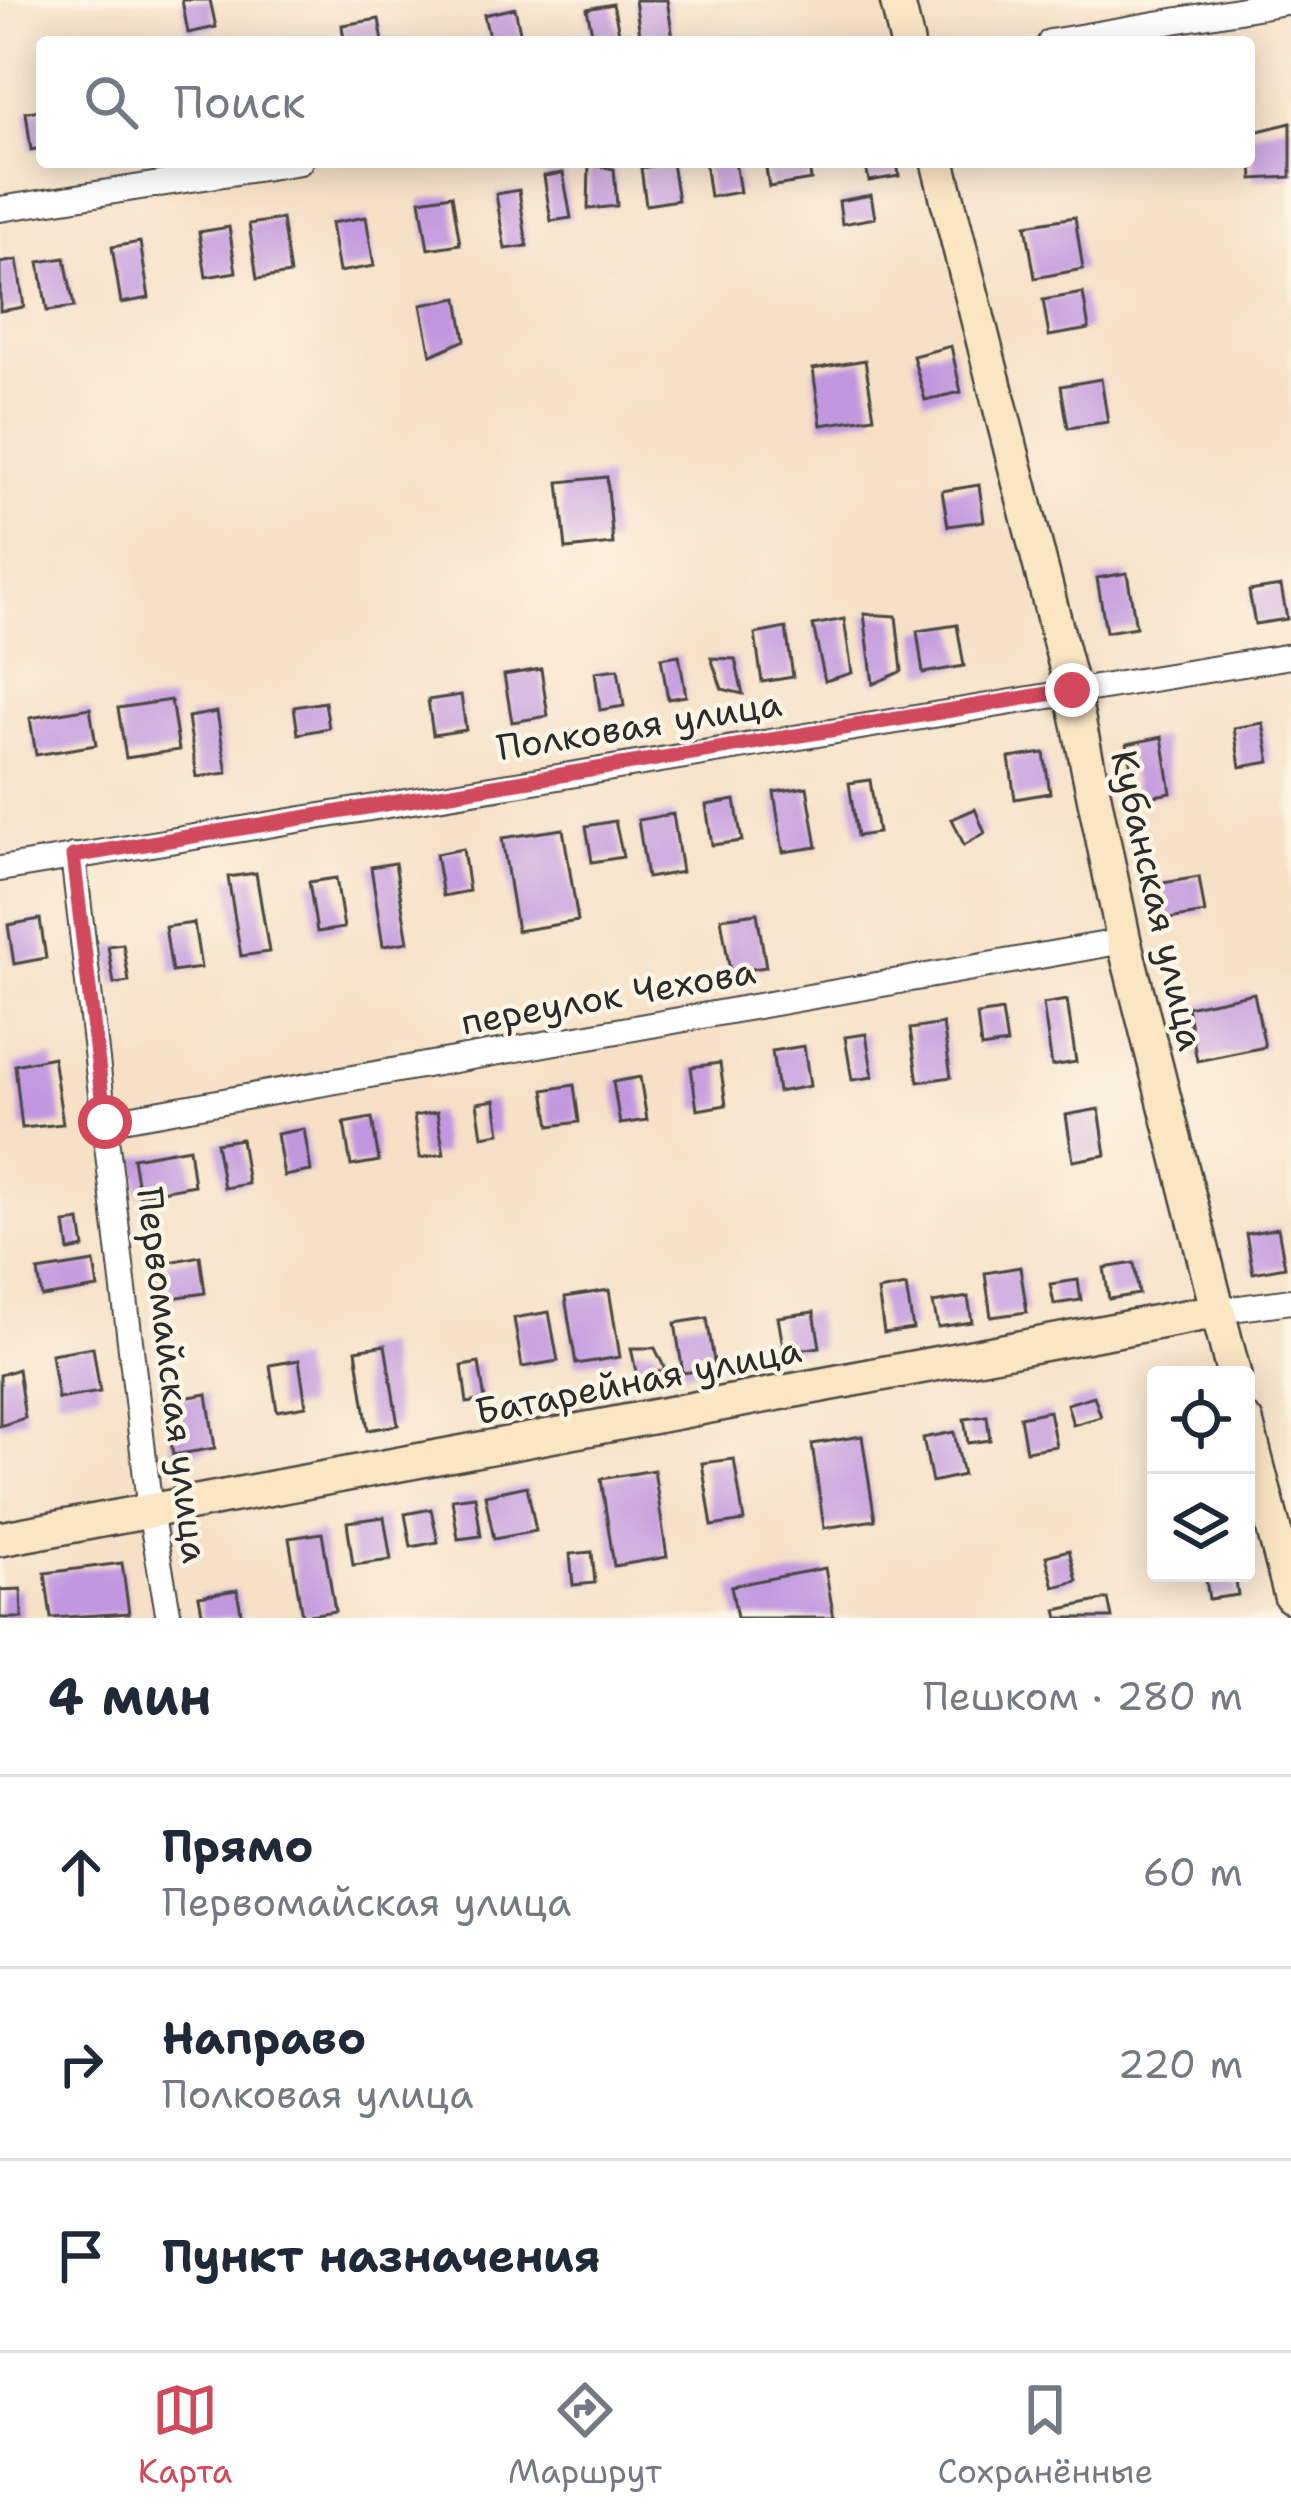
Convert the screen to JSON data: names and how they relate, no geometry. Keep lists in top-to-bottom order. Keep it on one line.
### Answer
{"streets":{"street":["Полковая улица","Кубанская улица","переулок Чехова","Первомайская улица","Батарейная улица"]},"crossings":[["Полковая улица","Кубанская улица"],["Полковая улица","Первомайская улица"],["Кубанская улица","переулок Чехова"],["Кубанская улица","Батарейная улица"],["переулок Чехова","Первомайская улица"],["Первомайская улица","Батарейная улица"]],"page":{"search":"Поиск","heading":["4 мин","Пешком · 280 m"],"list":[["Прямо","Первомайская улица","60 m"],["Направо","Полковая улица","220 m"],"Пункт назначения"],"nav":["Карта","Маршрут","Сохранённые"]}}
